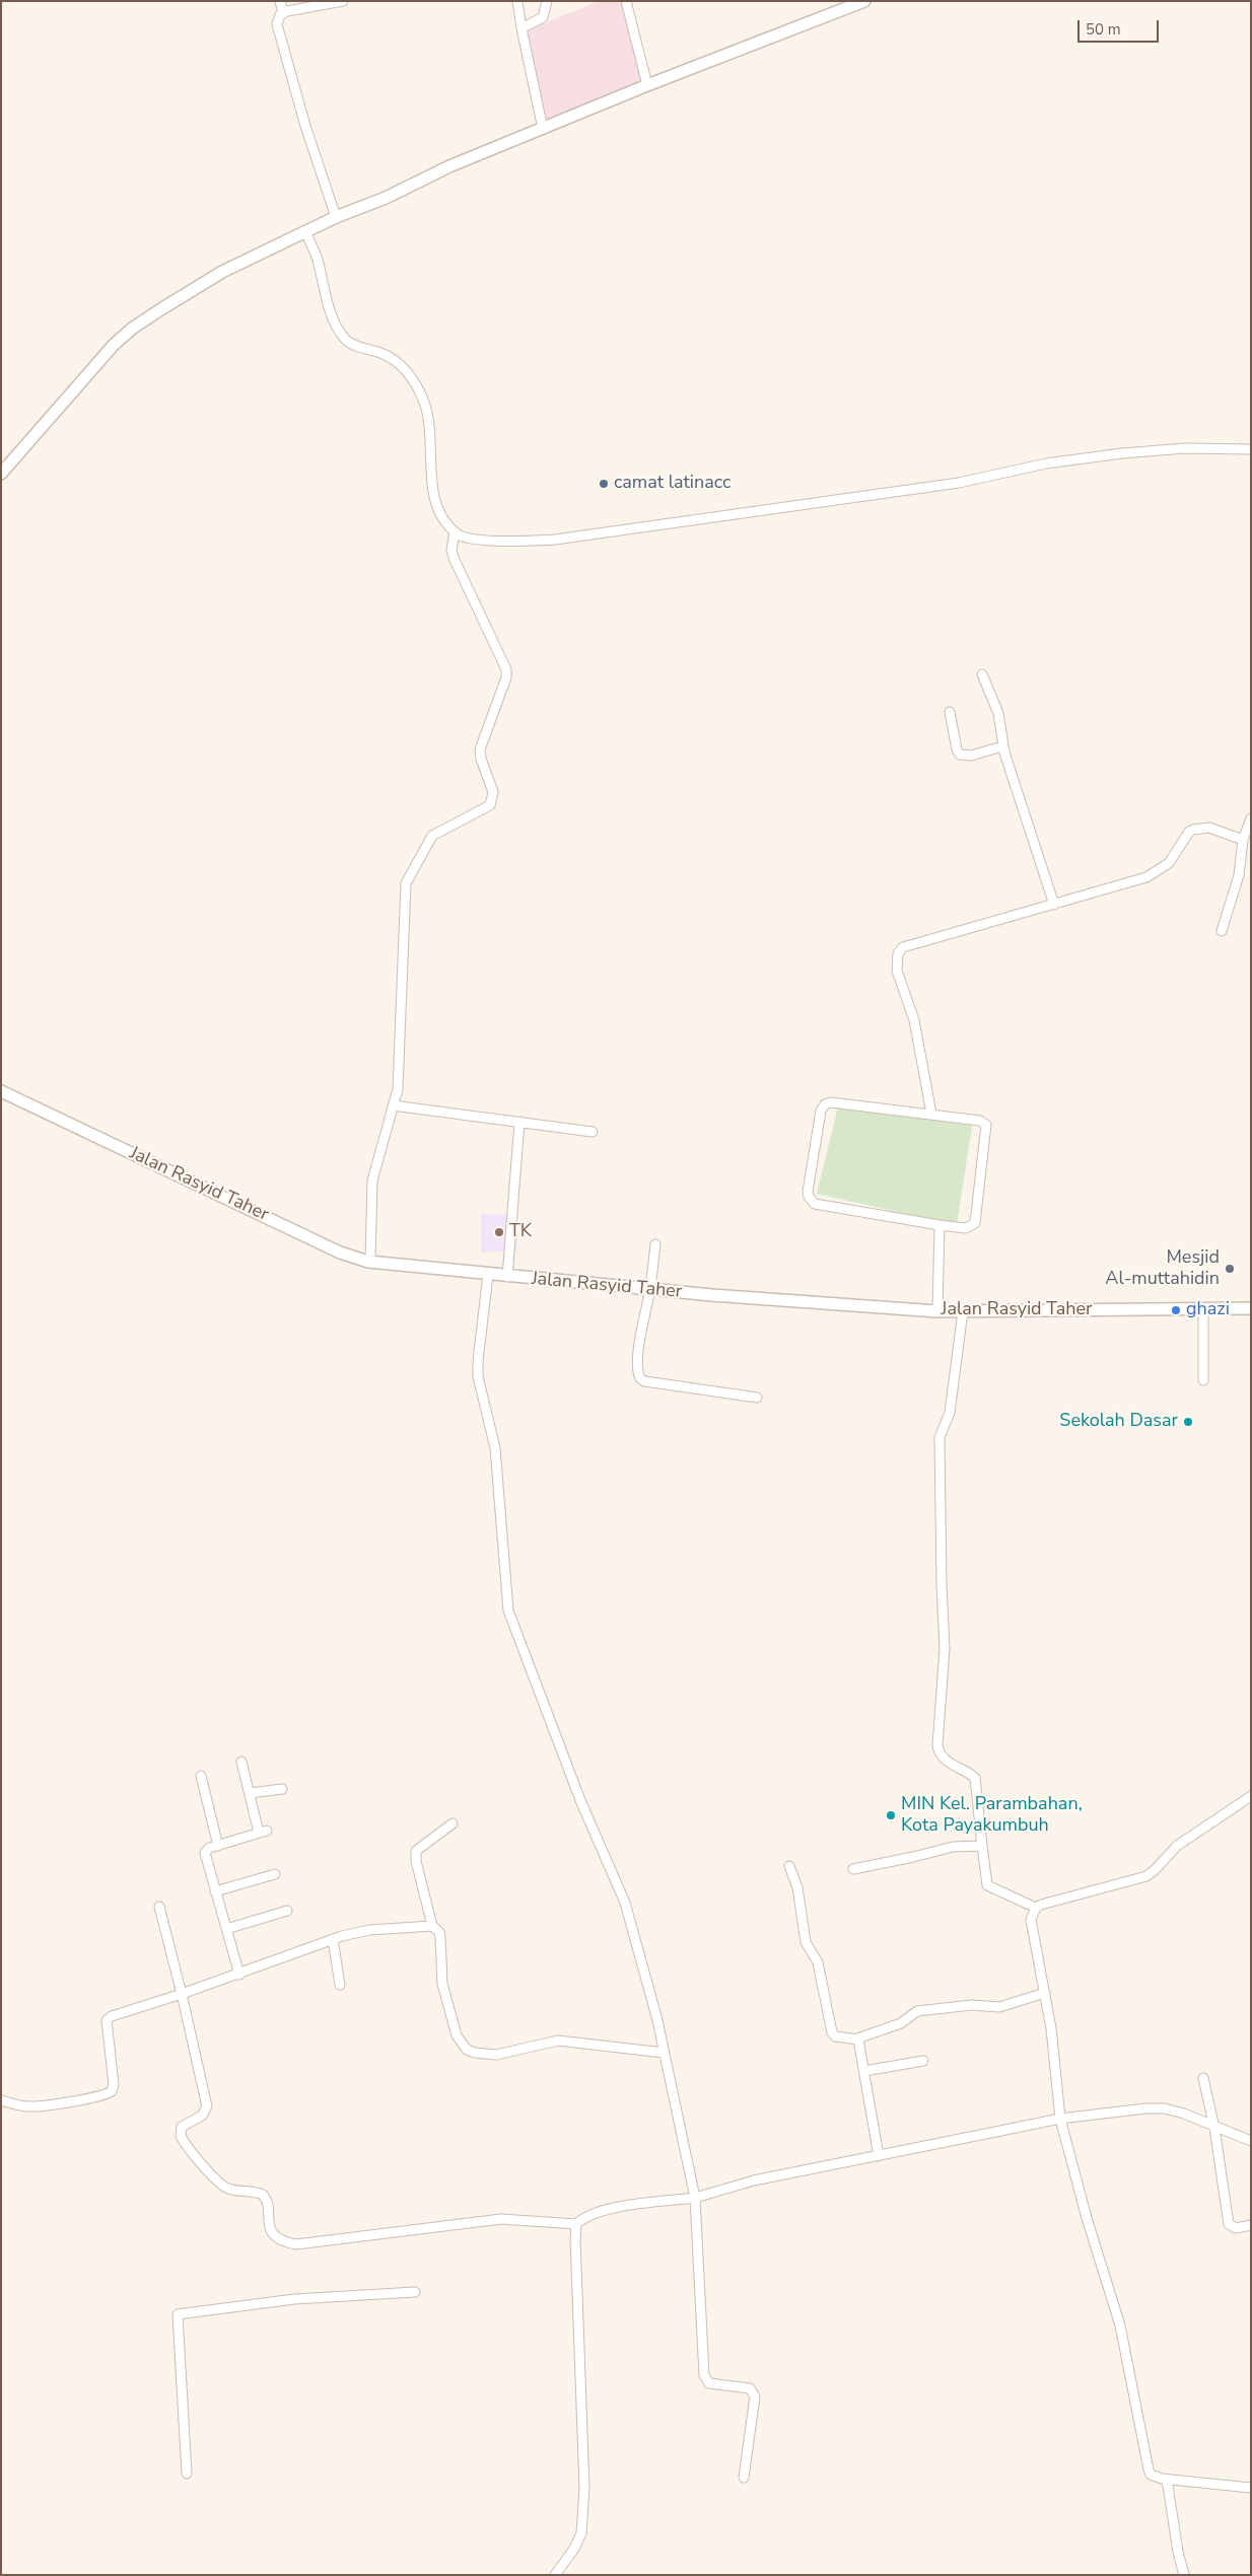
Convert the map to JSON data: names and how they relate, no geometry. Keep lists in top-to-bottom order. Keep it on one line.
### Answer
{"streets":{"street":["Jalan Rasyid Taher"]},"places":["camat latinacc","TK","Mesjid Al-muttahidin","ghazi","Sekolah Dasar","MIN Kel. Parambahan, Kota Payakumbuh"],"scale_bar":"50 m"}
